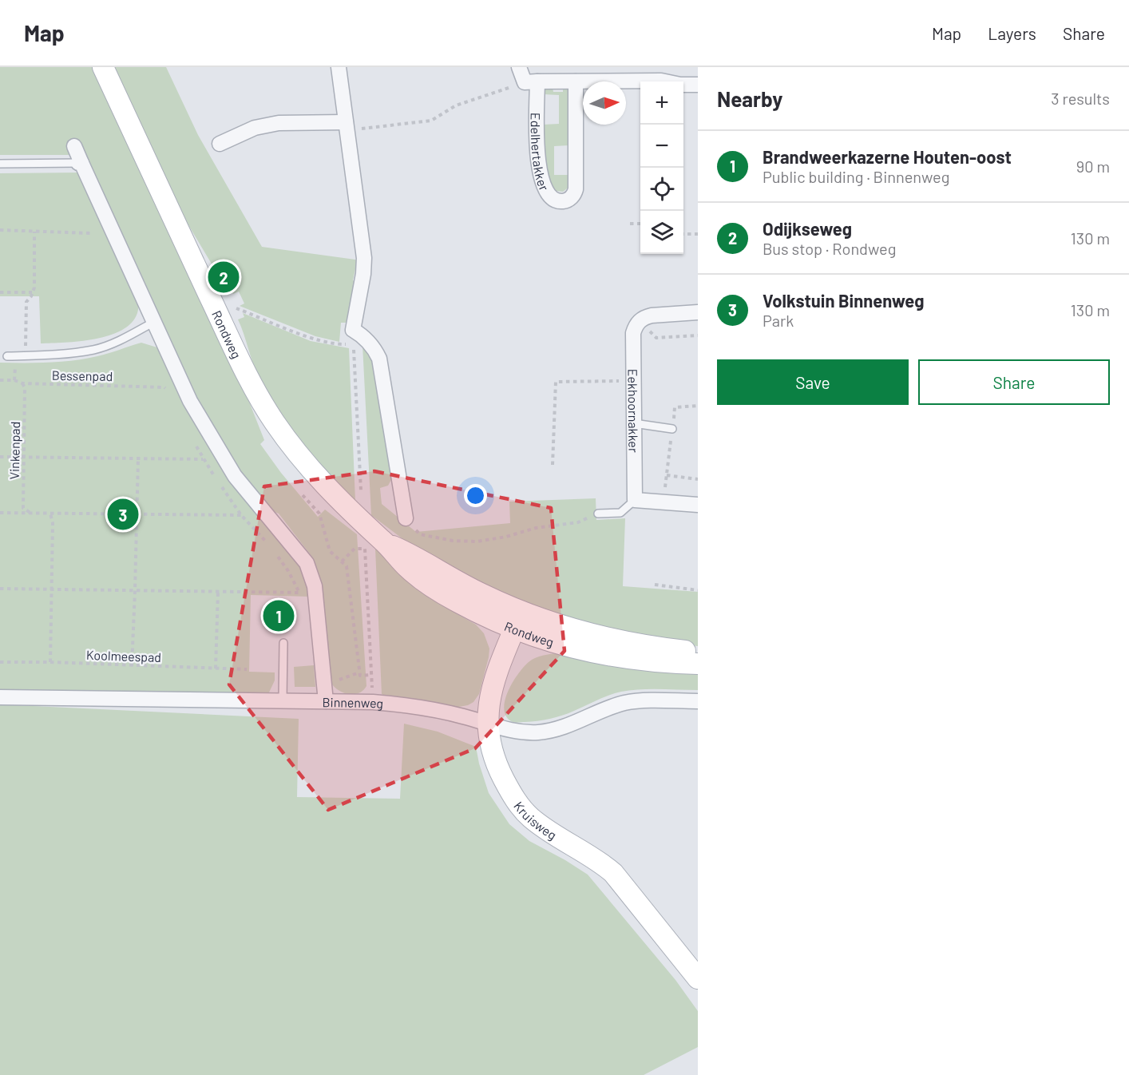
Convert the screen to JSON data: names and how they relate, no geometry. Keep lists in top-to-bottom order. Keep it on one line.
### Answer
{"streets":{"main road":["Rondweg","Kruisweg"],"street":["Edelhertakker","Eekhoornakker","Binnenweg"],"path":["Bessenpad","Vinkenpad","Koolmeespad"]},"crossings":[["Rondweg","Kruisweg"],["Bessenpad","Vinkenpad"],["Binnenweg","Kruisweg"]],"north":"right","page":{"header":"Map","nav":["Map","Layers","Share"],"heading":["Nearby","3 results"],"map_buttons":["+","−"],"list":[{"mark":"1","name":"Brandweerkazerne Houten-oost","note":"Public building · Binnenweg","value":"90 m"},{"mark":"2","name":"Odijkseweg","note":"Bus stop · Rondweg","value":"130 m"},{"mark":"3","name":"Volkstuin Binnenweg","note":"Park","value":"130 m"}],"pins":["2","3","1"],"buttons":["Save","Share"]}}
